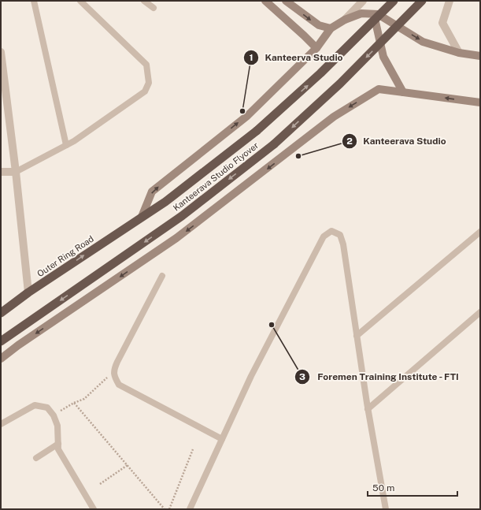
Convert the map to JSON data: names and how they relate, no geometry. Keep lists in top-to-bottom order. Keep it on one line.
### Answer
{"streets":{"highway":["Kanteerava Studio Flyover","Outer Ring Road"]},"crossings":[["Kanteerava Studio Flyover","Outer Ring Road"]],"one_way":["Outer Ring Road"],"places":["Kanteerva Studio","Kanteerava Studio","Foremen Training Institute - FTI"],"scale_bar":"50 m"}
